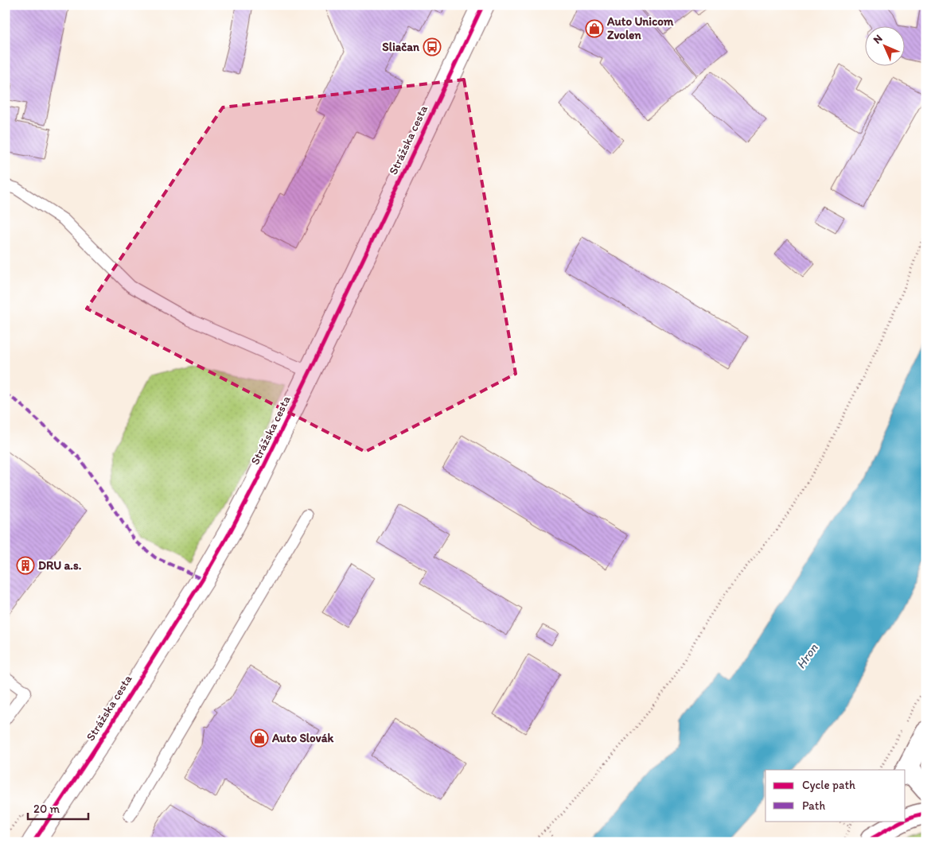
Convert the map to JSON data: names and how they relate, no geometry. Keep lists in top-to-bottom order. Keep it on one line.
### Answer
{"streets":{"street":["Strážska cesta"]},"water":["Hron"],"places":{"shop":["Auto Unicom Zvolen","Auto Slovák"],"bus stop":["Sliačan"],"building":["DRU a.s."]},"legend":["Cycle path","Path"],"scale_bar":"20 m","north":"top left"}
